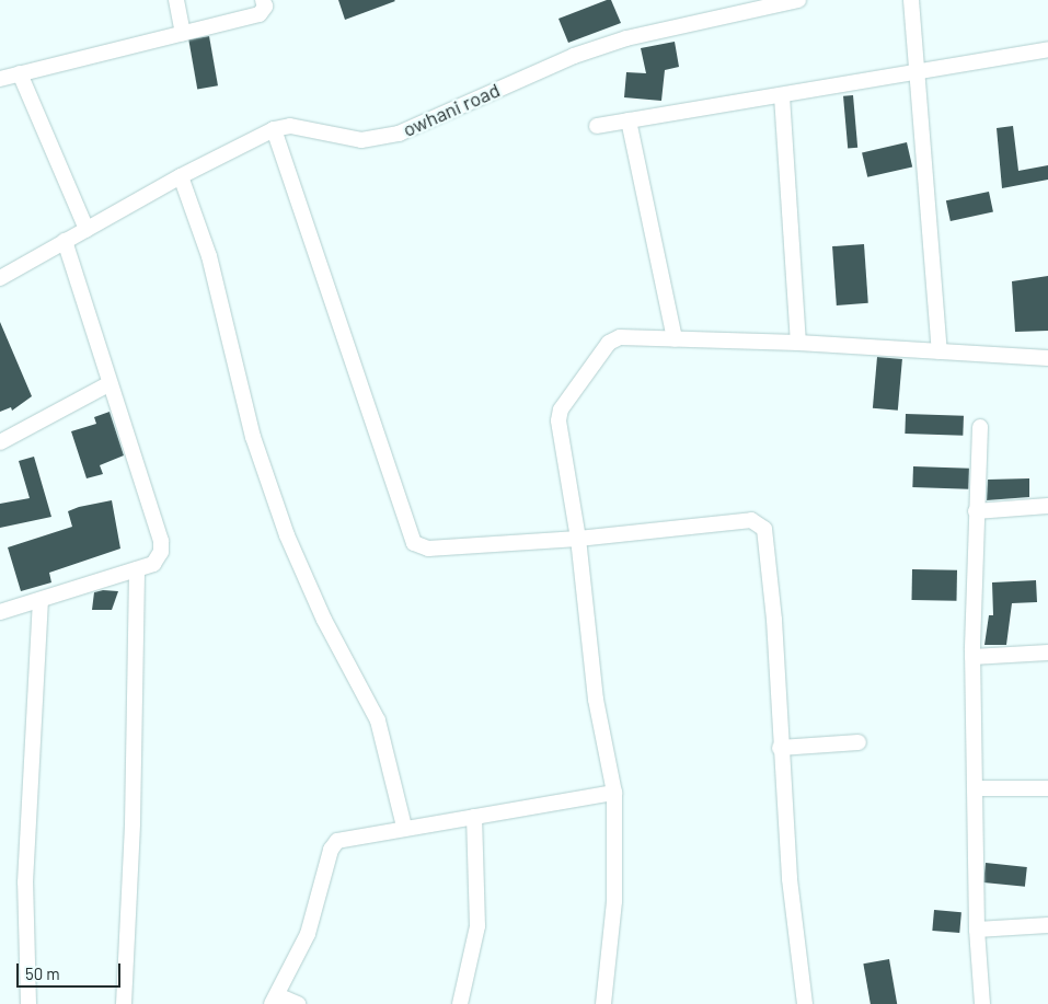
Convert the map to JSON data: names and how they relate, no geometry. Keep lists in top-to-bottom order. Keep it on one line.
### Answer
{"streets":{"street":["owhani road"]},"scale_bar":"50 m"}
